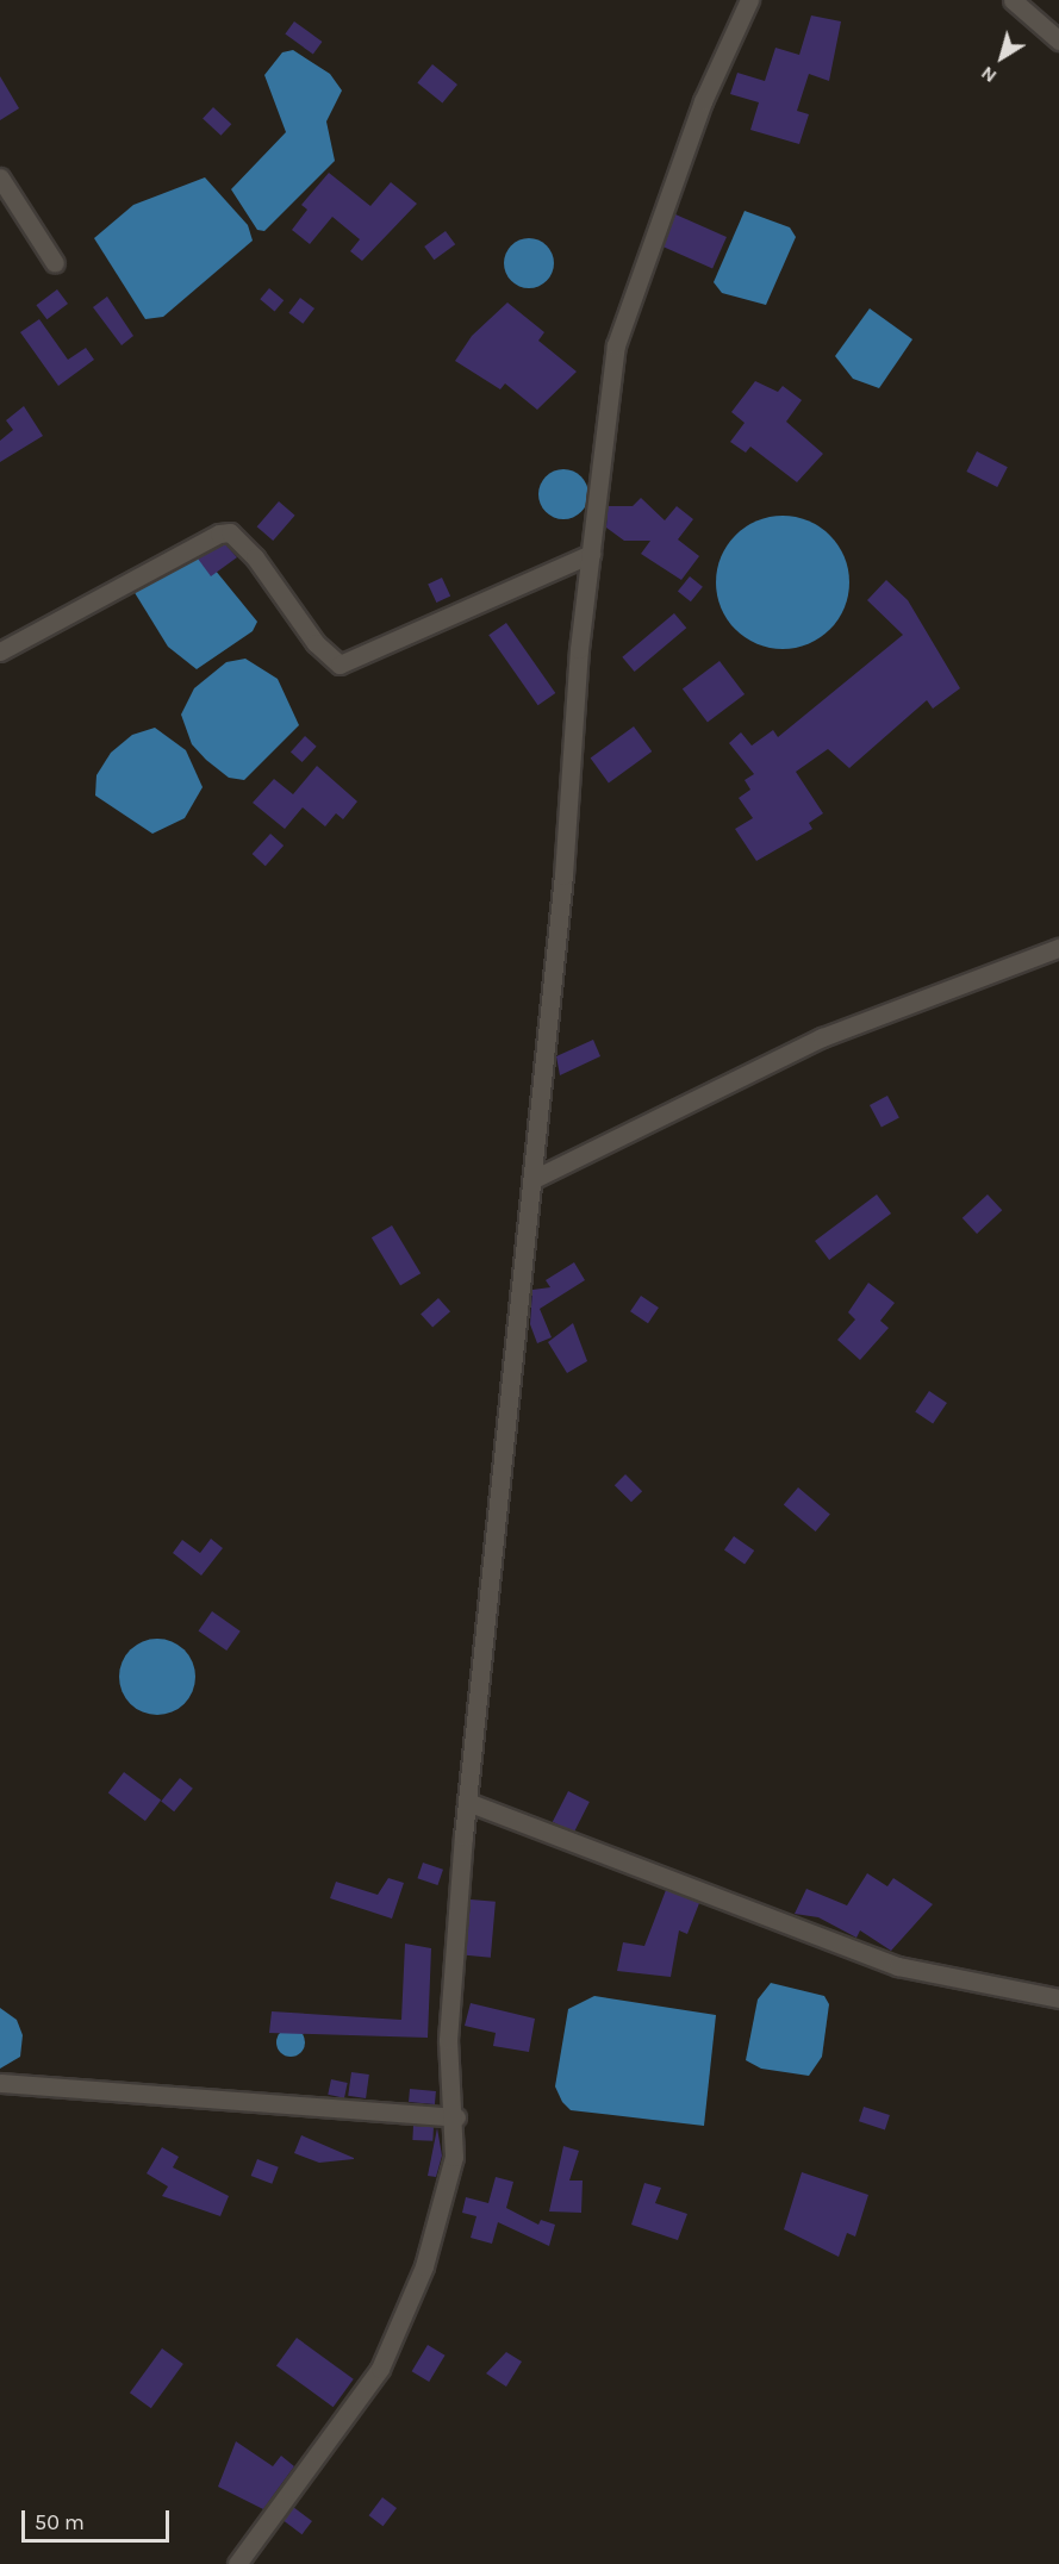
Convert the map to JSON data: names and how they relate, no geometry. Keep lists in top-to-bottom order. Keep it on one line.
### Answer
{"scale_bar":"50 m","north":"bottom left"}
